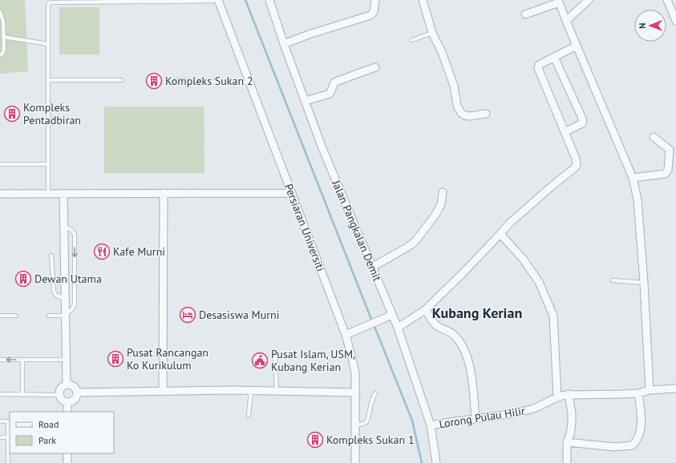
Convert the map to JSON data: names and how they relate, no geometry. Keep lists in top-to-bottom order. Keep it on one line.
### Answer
{"streets":{"street":["Persiaran Universiti","Jalan Pangkalan Demit","Lorong Pulau Hilir"]},"crossings":[["Jalan Pangkalan Demit","Lorong Pulau Hilir"]],"districts":["Kubang Kerian"],"places":{"building":["Kompleks Sukan 2","Kompleks Pentadbiran","Dewan Utama","Pusat Rancangan Ko Kurikulum","Kompleks Sukan 1"],"restaurant":["Kafe Murni"],"hotel":["Desasiswa Murni"],"public building":["Pusat Islam, USM, Kubang Kerian"]},"legend":["Road","Park"],"north":"left"}
